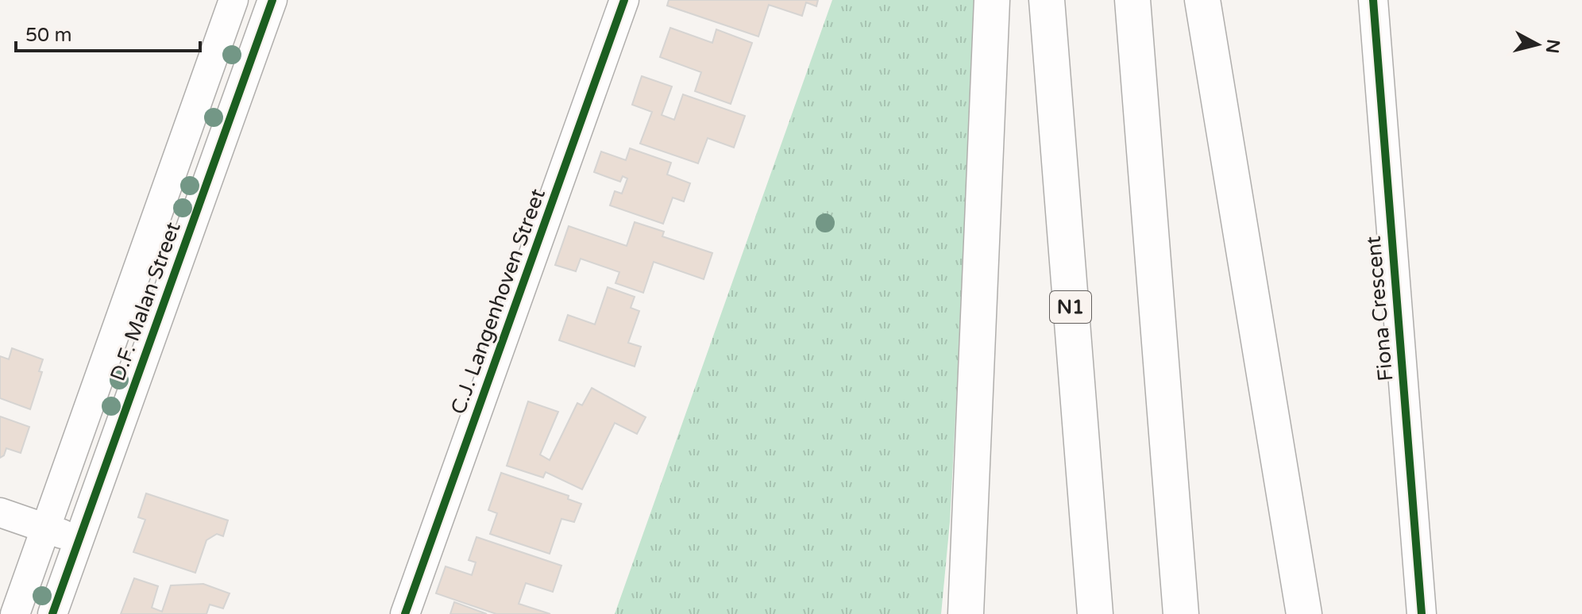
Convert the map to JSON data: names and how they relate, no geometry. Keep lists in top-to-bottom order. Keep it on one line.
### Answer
{"streets":{"highway":["N1"],"street":["D.F. Malan Street","C.J. Langenhoven Street","Fiona Crescent"]},"scale_bar":"50 m","north":"right"}
